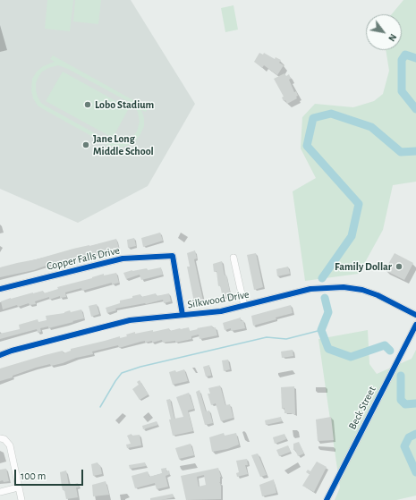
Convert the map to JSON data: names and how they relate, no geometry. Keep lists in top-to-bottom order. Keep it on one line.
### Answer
{"streets":{"street":["Copper Falls Drive","Silkwood Drive","Beck Street"]},"crossings":[["Copper Falls Drive","Silkwood Drive"]],"places":["Lobo Stadium","Jane Long Middle School","Family Dollar"],"scale_bar":"100 m","north":"bottom right"}
